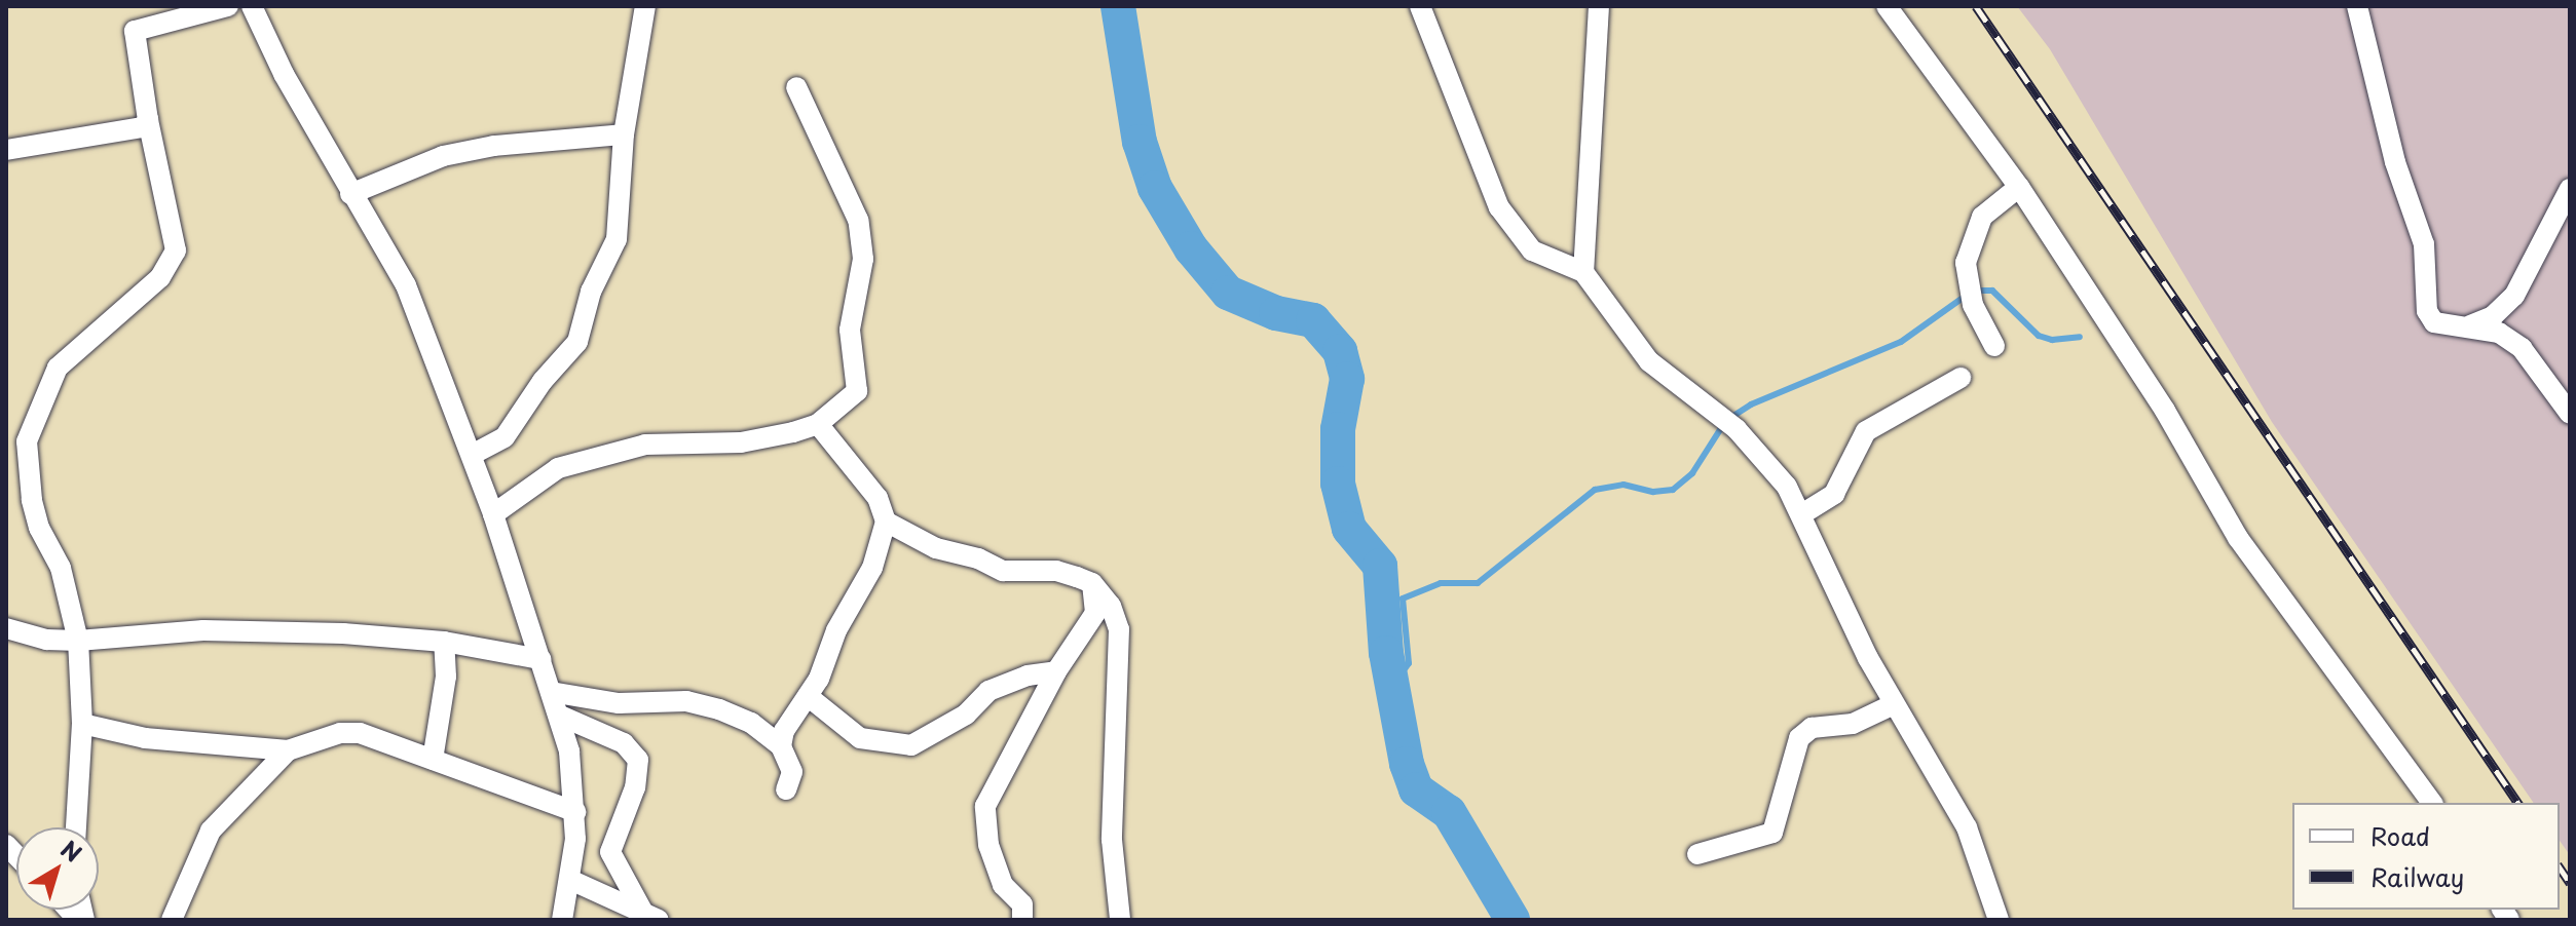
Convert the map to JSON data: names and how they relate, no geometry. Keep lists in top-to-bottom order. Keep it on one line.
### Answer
{"legend":["Road","Railway"],"north":"top right"}
